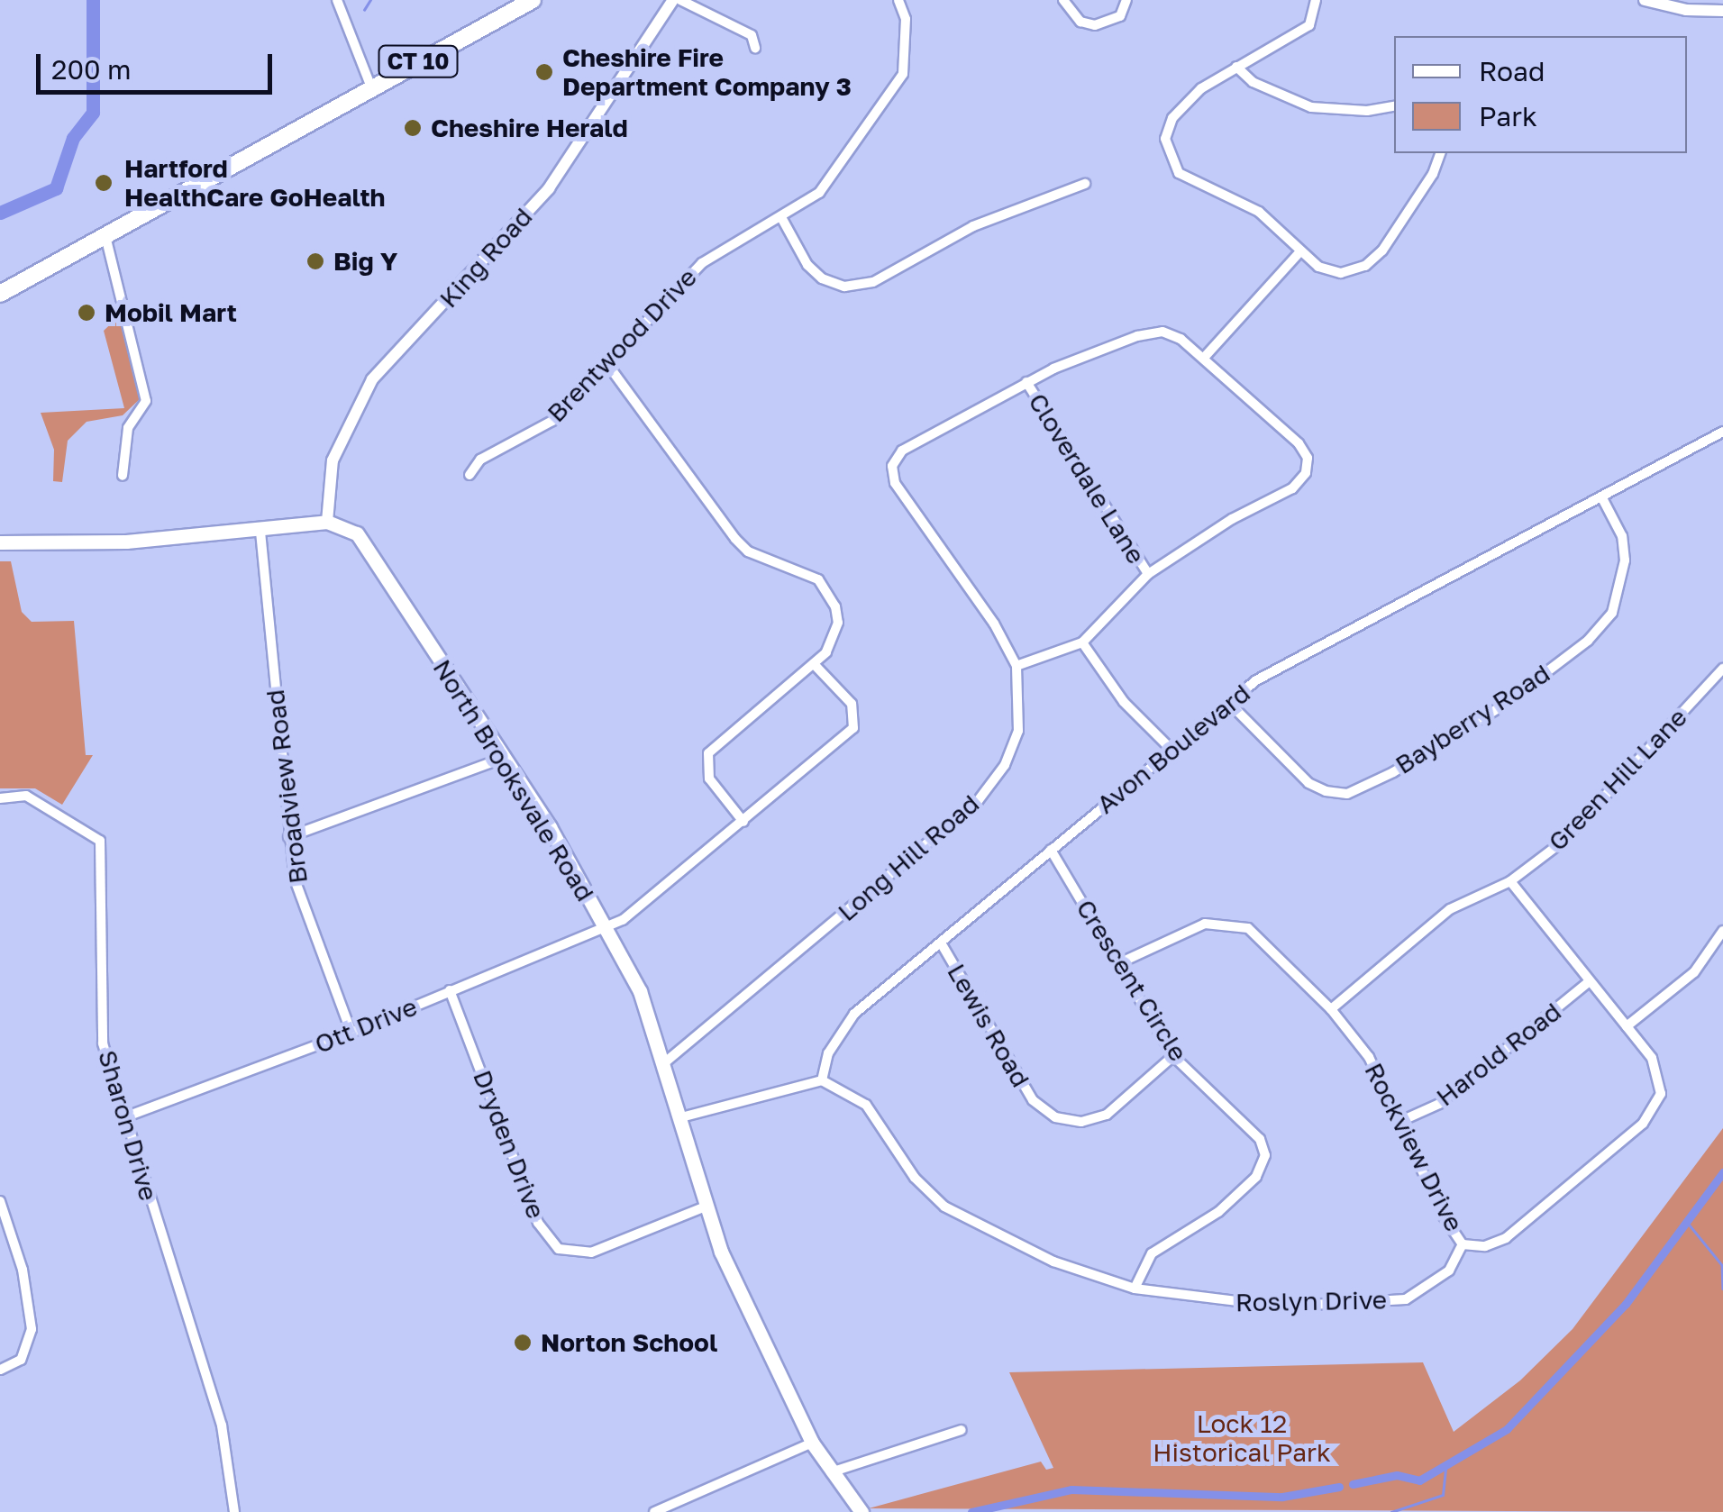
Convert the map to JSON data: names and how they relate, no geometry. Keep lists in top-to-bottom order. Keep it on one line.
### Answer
{"streets":{"highway":["CT 10"],"main road":["North Brooksvale Road"],"street":["King Road","Brentwood Drive","Cloverdale Lane","Bayberry Road","Avon Boulevard","Green Hill Lane","Broadview Road","Long Hill Road","Crescent Circle","Ott Drive","Lewis Road","Harold Road","Sharon Drive","Dryden Drive","Rockview Drive","Roslyn Drive"]},"crossings":[["King Road","North Brooksvale Road"],["Bayberry Road","Avon Boulevard"],["Avon Boulevard","Crescent Circle"],["Avon Boulevard","Lewis Road"],["Green Hill Lane","Rockview Drive"],["North Brooksvale Road","Long Hill Road"],["North Brooksvale Road","Ott Drive"],["North Brooksvale Road","Dryden Drive"],["Broadview Road","Ott Drive"],["Crescent Circle","Lewis Road"],["Crescent Circle","Rockview Drive"],["Crescent Circle","Roslyn Drive"],["Ott Drive","Sharon Drive"],["Ott Drive","Dryden Drive"],["Harold Road","Rockview Drive"],["Rockview Drive","Roslyn Drive"]],"parks":["Lock 12 Historical Park"],"places":["Cheshire Fire Department Company 3","Cheshire Herald","Hartford HealthCare GoHealth","Big Y","Mobil Mart","Norton School"],"legend":["Road","Park"],"scale_bar":"200 m"}
